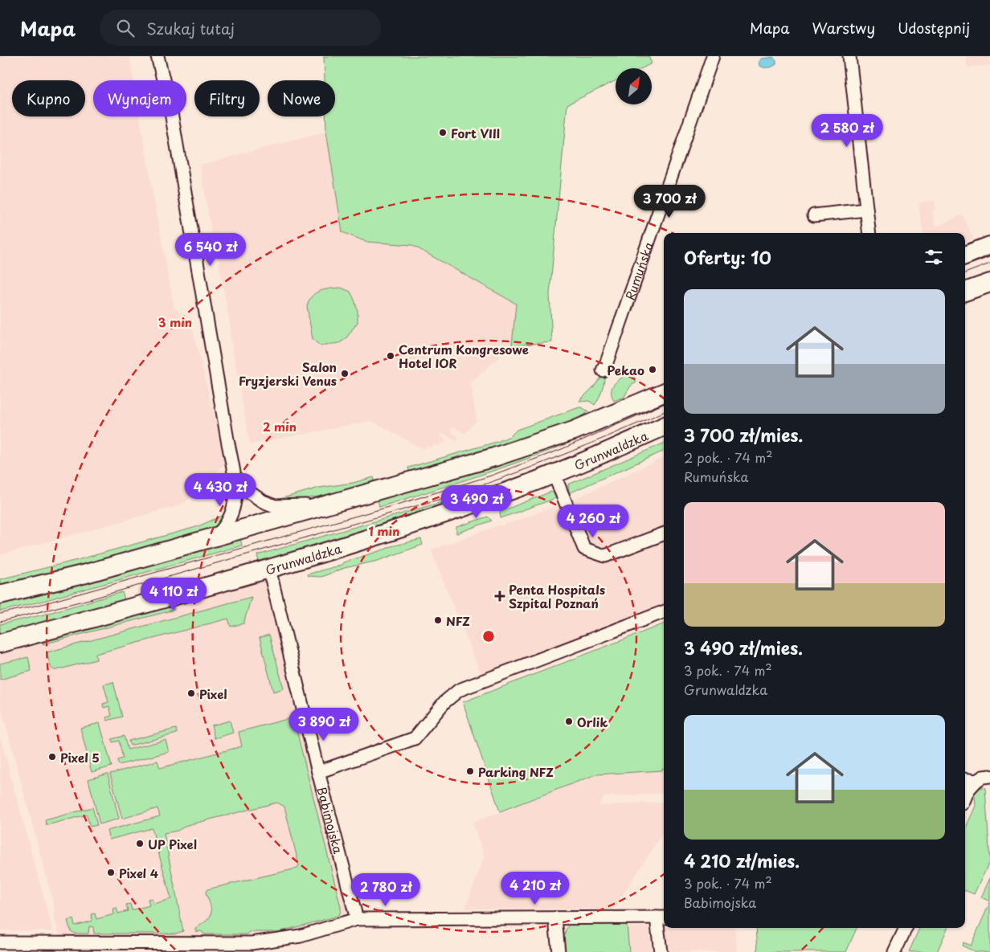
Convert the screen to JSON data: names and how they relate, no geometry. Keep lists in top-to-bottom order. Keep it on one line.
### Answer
{"streets":{"street":["Rumuńska","Grunwaldzka","Babimojska"]},"crossings":[["Grunwaldzka","Babimojska"]],"places":{"other":["Fort VIII","Centrum Kongresowe Hotel IOR","Pekao","Salon Fryzjerski Venus","NFZ","Pixel","Orlik","Pixel 5","Parking NFZ","UP Pixel","Pixel 4"],"health":["Penta Hospitals Szpital Poznań"]},"north":"top right","page":{"header":"Mapa","search":"Szukaj tutaj","nav":["Mapa","Warstwy","Udostępnij"],"chip":["Kupno","Wynajem","Filtry","Nowe"],"price":["2 580 zł","3 700 zł","6 540 zł","4 430 zł","3 490 zł","4 260 zł","4 110 zł","3 890 zł","4 210 zł","2 780 zł"],"heading":"Oferty: 10","list":[{"name":"3 700 zł/mies.","note":"2 pok. · 74 m² · Rumuńska"},{"name":"3 490 zł/mies.","note":"3 pok. · 74 m² · Grunwaldzka"},{"name":"4 210 zł/mies.","note":"3 pok. · 74 m² · Babimojska"}]},"rings":["3 min","2 min","1 min"]}
